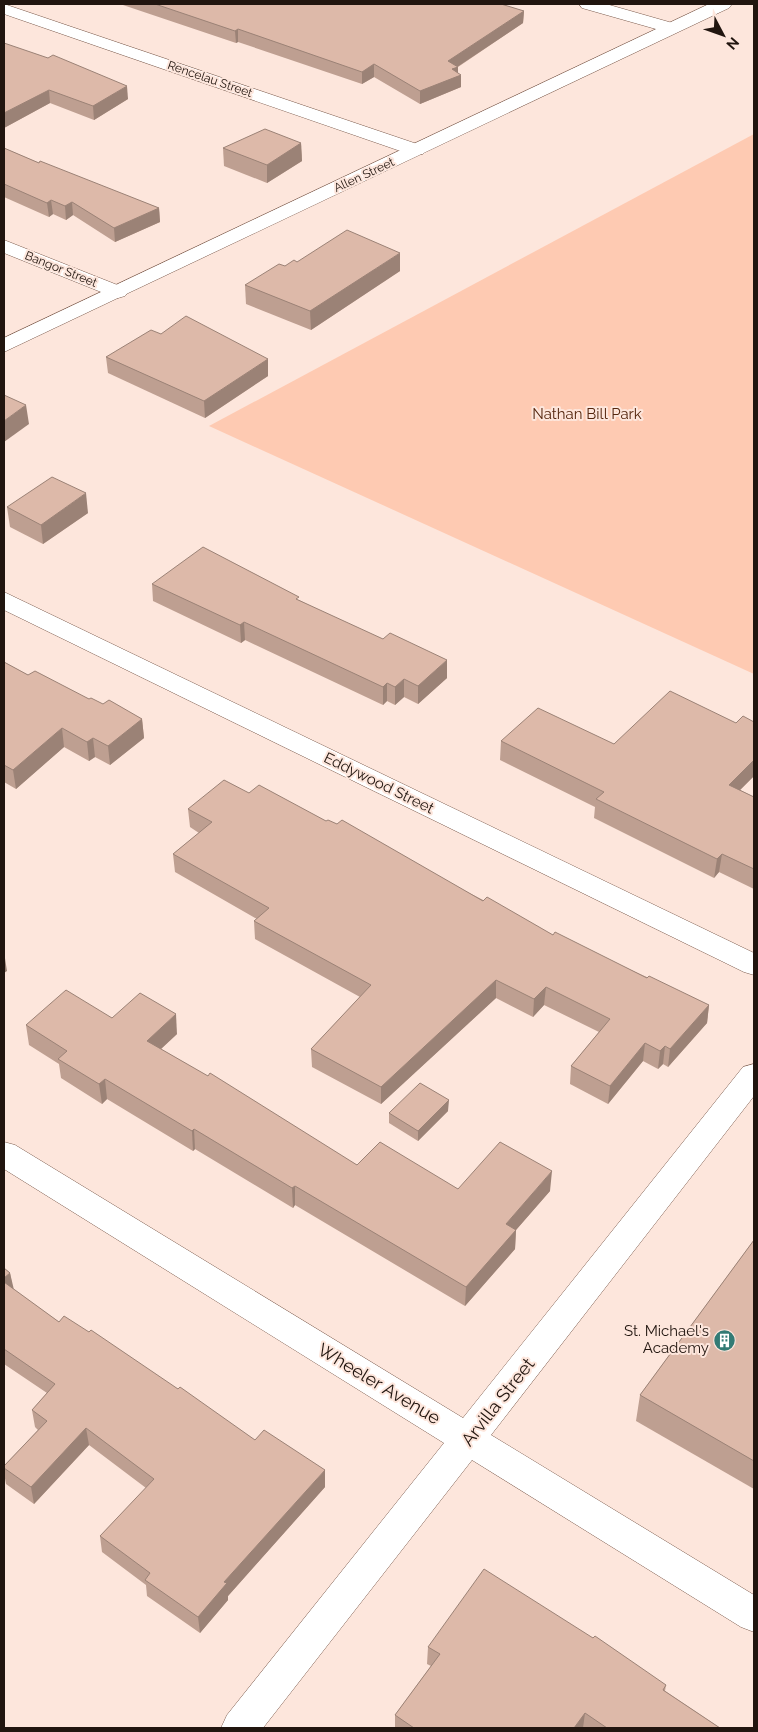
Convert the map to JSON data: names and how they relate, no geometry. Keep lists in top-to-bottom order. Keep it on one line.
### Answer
{"streets":{"street":["Rencelau Street","Allen Street","Bangor Street","Eddywood Street","Wheeler Avenue","Arvilla Street"]},"crossings":[["Rencelau Street","Allen Street"],["Allen Street","Bangor Street"],["Wheeler Avenue","Arvilla Street"]],"parks":["Nathan Bill Park"],"places":{"building":["St. Michael's Academy"]},"north":"bottom right"}
